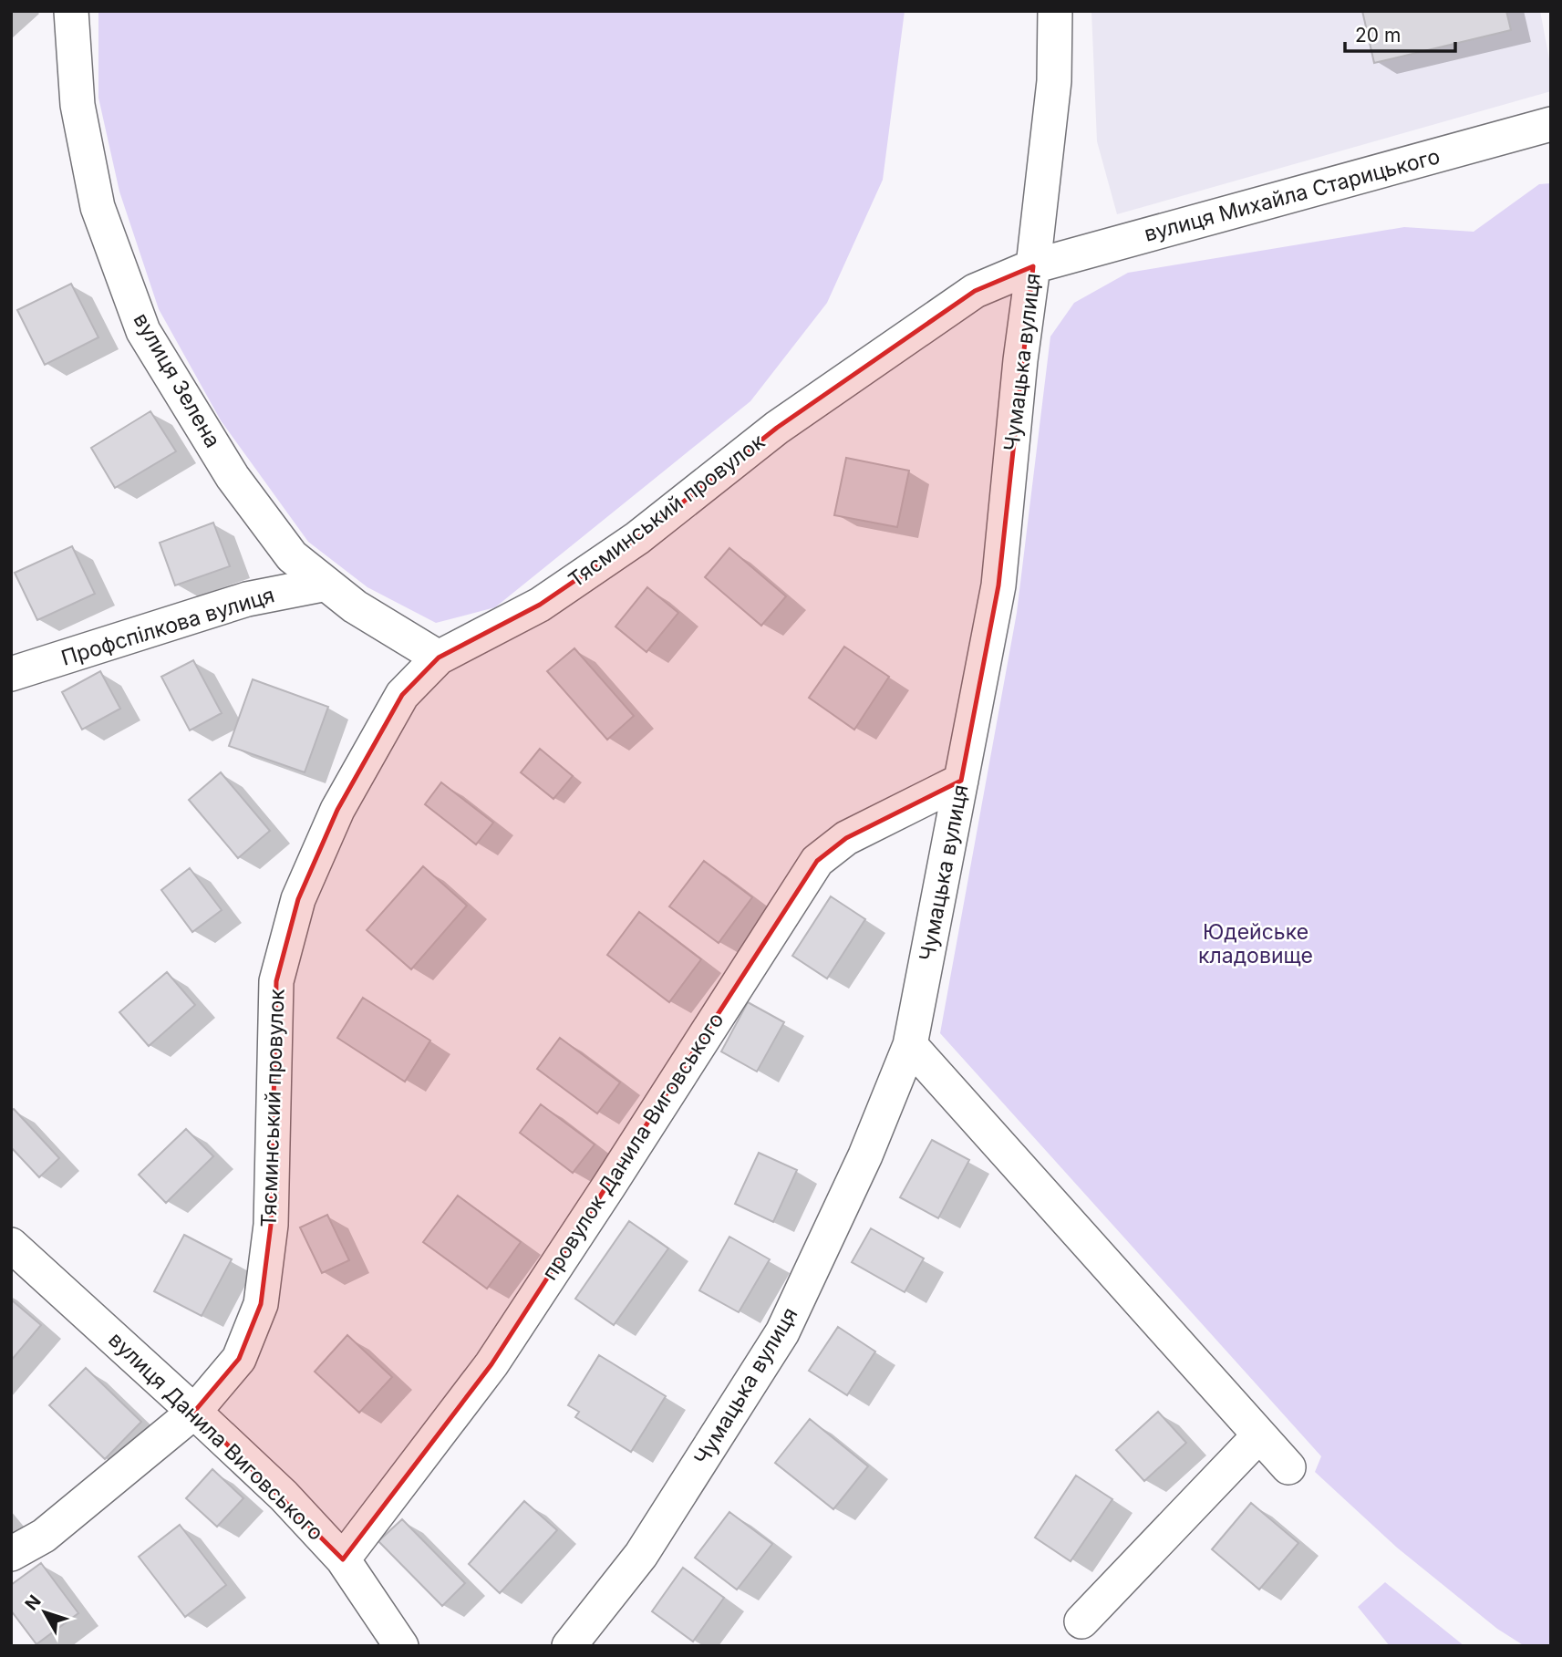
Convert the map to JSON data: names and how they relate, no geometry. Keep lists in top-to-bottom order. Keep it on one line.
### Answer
{"streets":{"street":["вулиця Михайла Старицького","Чумацька вулиця","вулиця Зелена","Тясминський провулок","Профспілкова вулиця","провулок Данила Виговського","вулиця Данила Виговського"]},"crossings":[["вулиця Михайла Старицького","Чумацька вулиця"],["вулиця Михайла Старицького","Тясминський провулок"],["Чумацька вулиця","Тясминський провулок"],["Чумацька вулиця","провулок Данила Виговського"],["вулиця Зелена","Тясминський провулок"],["вулиця Зелена","Профспілкова вулиця"],["Тясминський провулок","вулиця Данила Виговського"],["провулок Данила Виговського","вулиця Данила Виговського"]],"parks":["Юдейське кладовище"],"scale_bar":"20 m","north":"top left"}
